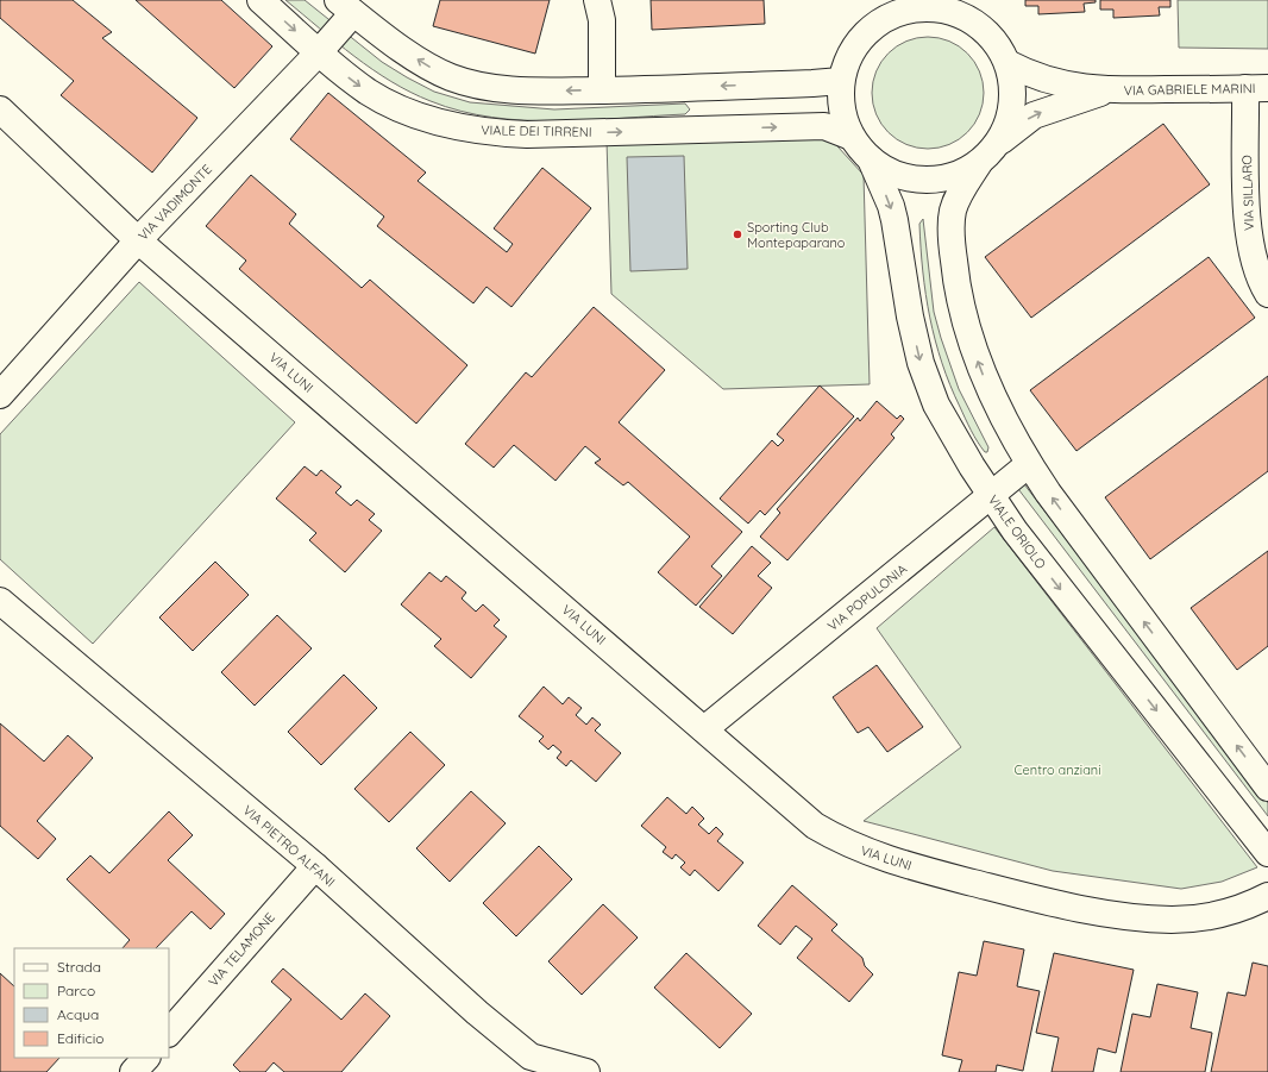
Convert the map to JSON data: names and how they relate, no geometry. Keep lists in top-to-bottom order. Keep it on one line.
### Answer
{"streets":{"street":["VIA GABRIELE MARINI","VIALE DEI TIRRENI","VIA SILLARO","VIA VADIMONTE","VIA LUNI","VIALE ORIOLO","VIA POPULONIA","VIA PIETRO ALFANI","VIA TELAMONE"]},"crossings":[["VIA GABRIELE MARINI","VIA SILLARO"],["VIALE DEI TIRRENI","VIA VADIMONTE"],["VIA VADIMONTE","VIA LUNI"],["VIA LUNI","VIA POPULONIA"],["VIALE ORIOLO","VIA POPULONIA"],["VIA PIETRO ALFANI","VIA TELAMONE"]],"parks":["Centro anziani"],"places":["Sporting Club Montepaparano"],"legend":["Strada","Parco","Acqua","Edificio"]}
